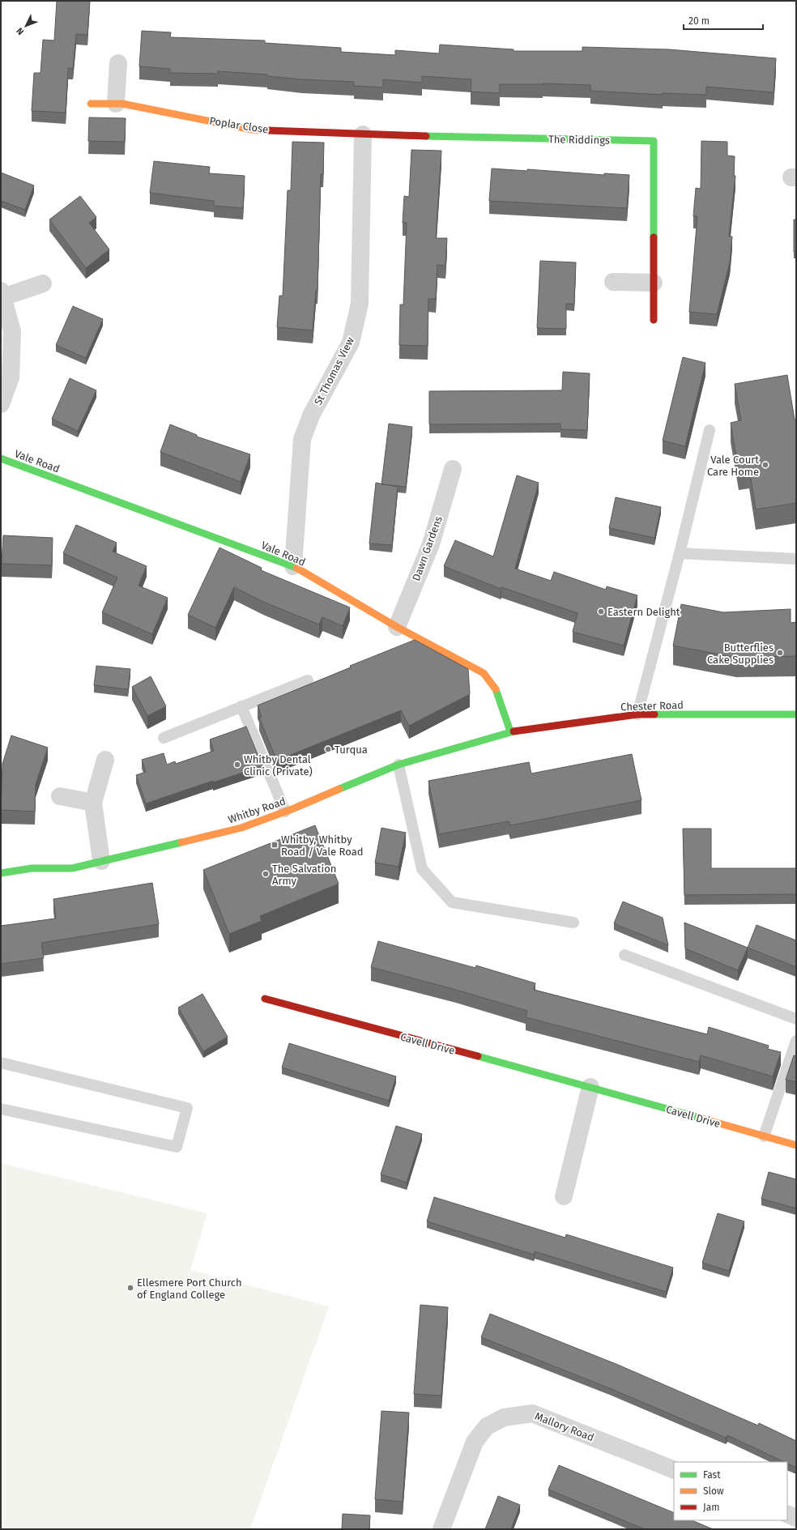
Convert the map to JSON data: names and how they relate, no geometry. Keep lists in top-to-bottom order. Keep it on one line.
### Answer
{"streets":{"street":["Poplar Close","The Riddings","St Thomas View","Vale Road","Dawn Gardens","Chester Road","Whitby Road","Cavell Drive","Mallory Road"]},"crossings":[["Poplar Close","The Riddings"],["Poplar Close","St Thomas View"],["The Riddings","St Thomas View"],["St Thomas View","Vale Road"],["Vale Road","Dawn Gardens"],["Vale Road","Chester Road"],["Vale Road","Whitby Road"],["Chester Road","Whitby Road"]],"places":{"other":["Vale Court Care Home","Eastern Delight","Butterflies Cake Supplies","Turqua","Whitby Dental Clinic (Private)","The Salvation Army","Ellesmere Port Church of England College"],"transit":["Whitby, Whitby Road / Vale Road"]},"legend":["Fast","Slow","Jam"],"scale_bar":"20 m","north":"bottom left"}
